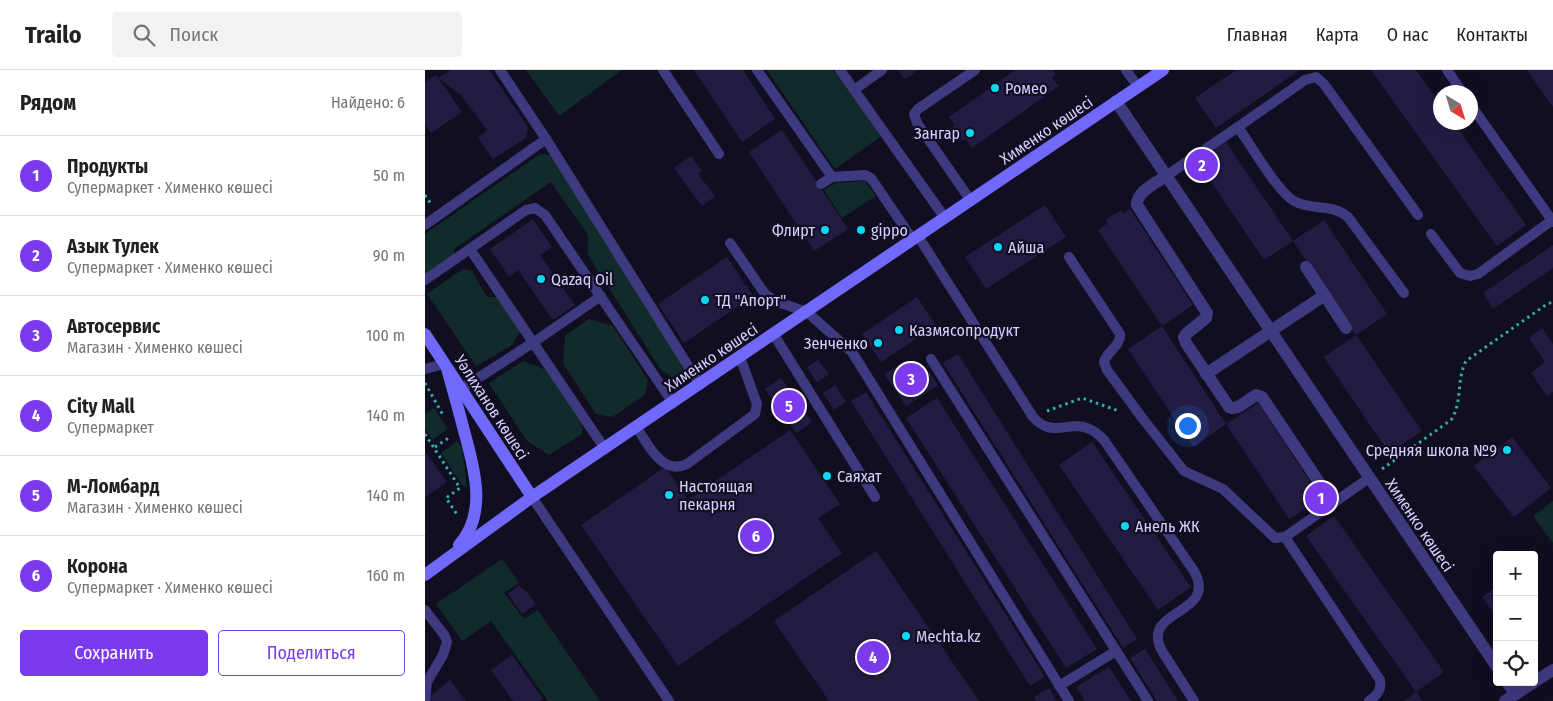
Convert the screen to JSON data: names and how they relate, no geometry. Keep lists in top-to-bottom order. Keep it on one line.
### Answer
{"streets":{"main road":["Хименко көшесі","Уәлиханов көшесі"]},"crossings":[["Хименко көшесі","Уәлиханов көшесі"]],"places":["Ромео","Зангар","Флирт","gippo","Айша","Qazaq Oil","ТД \"Апорт\"","Казмясопродукт","Зенченко","Средняя школа №9","Саяхат","Настоящая пекарня","Анель ЖК","Mechta.kz"],"north":"bottom right","page":{"header":"Trailo","search":"Поиск","nav":["Главная","Карта","О нас","Контакты"],"heading":["Рядом","Найдено: 6"],"list":[{"mark":"1","name":"Продукты","note":"Супермаркет · Хименко көшесі","value":"50 m"},{"mark":"2","name":"Азык Тулек","note":"Супермаркет · Хименко көшесі","value":"90 m"},{"mark":"3","name":"Автосервис","note":"Магазин · Хименко көшесі","value":"100 m"},{"mark":"4","name":"City Mall","note":"Супермаркет","value":"140 m"},{"mark":"5","name":"М-Ломбард","note":"Магазин · Хименко көшесі","value":"140 m"},{"mark":"6","name":"Корона","note":"Супермаркет · Хименко көшесі","value":"160 m"}],"pins":["2","3","5","1","6","4"],"map_buttons":["+","−"],"buttons":["Сохранить","Поделиться"]}}
